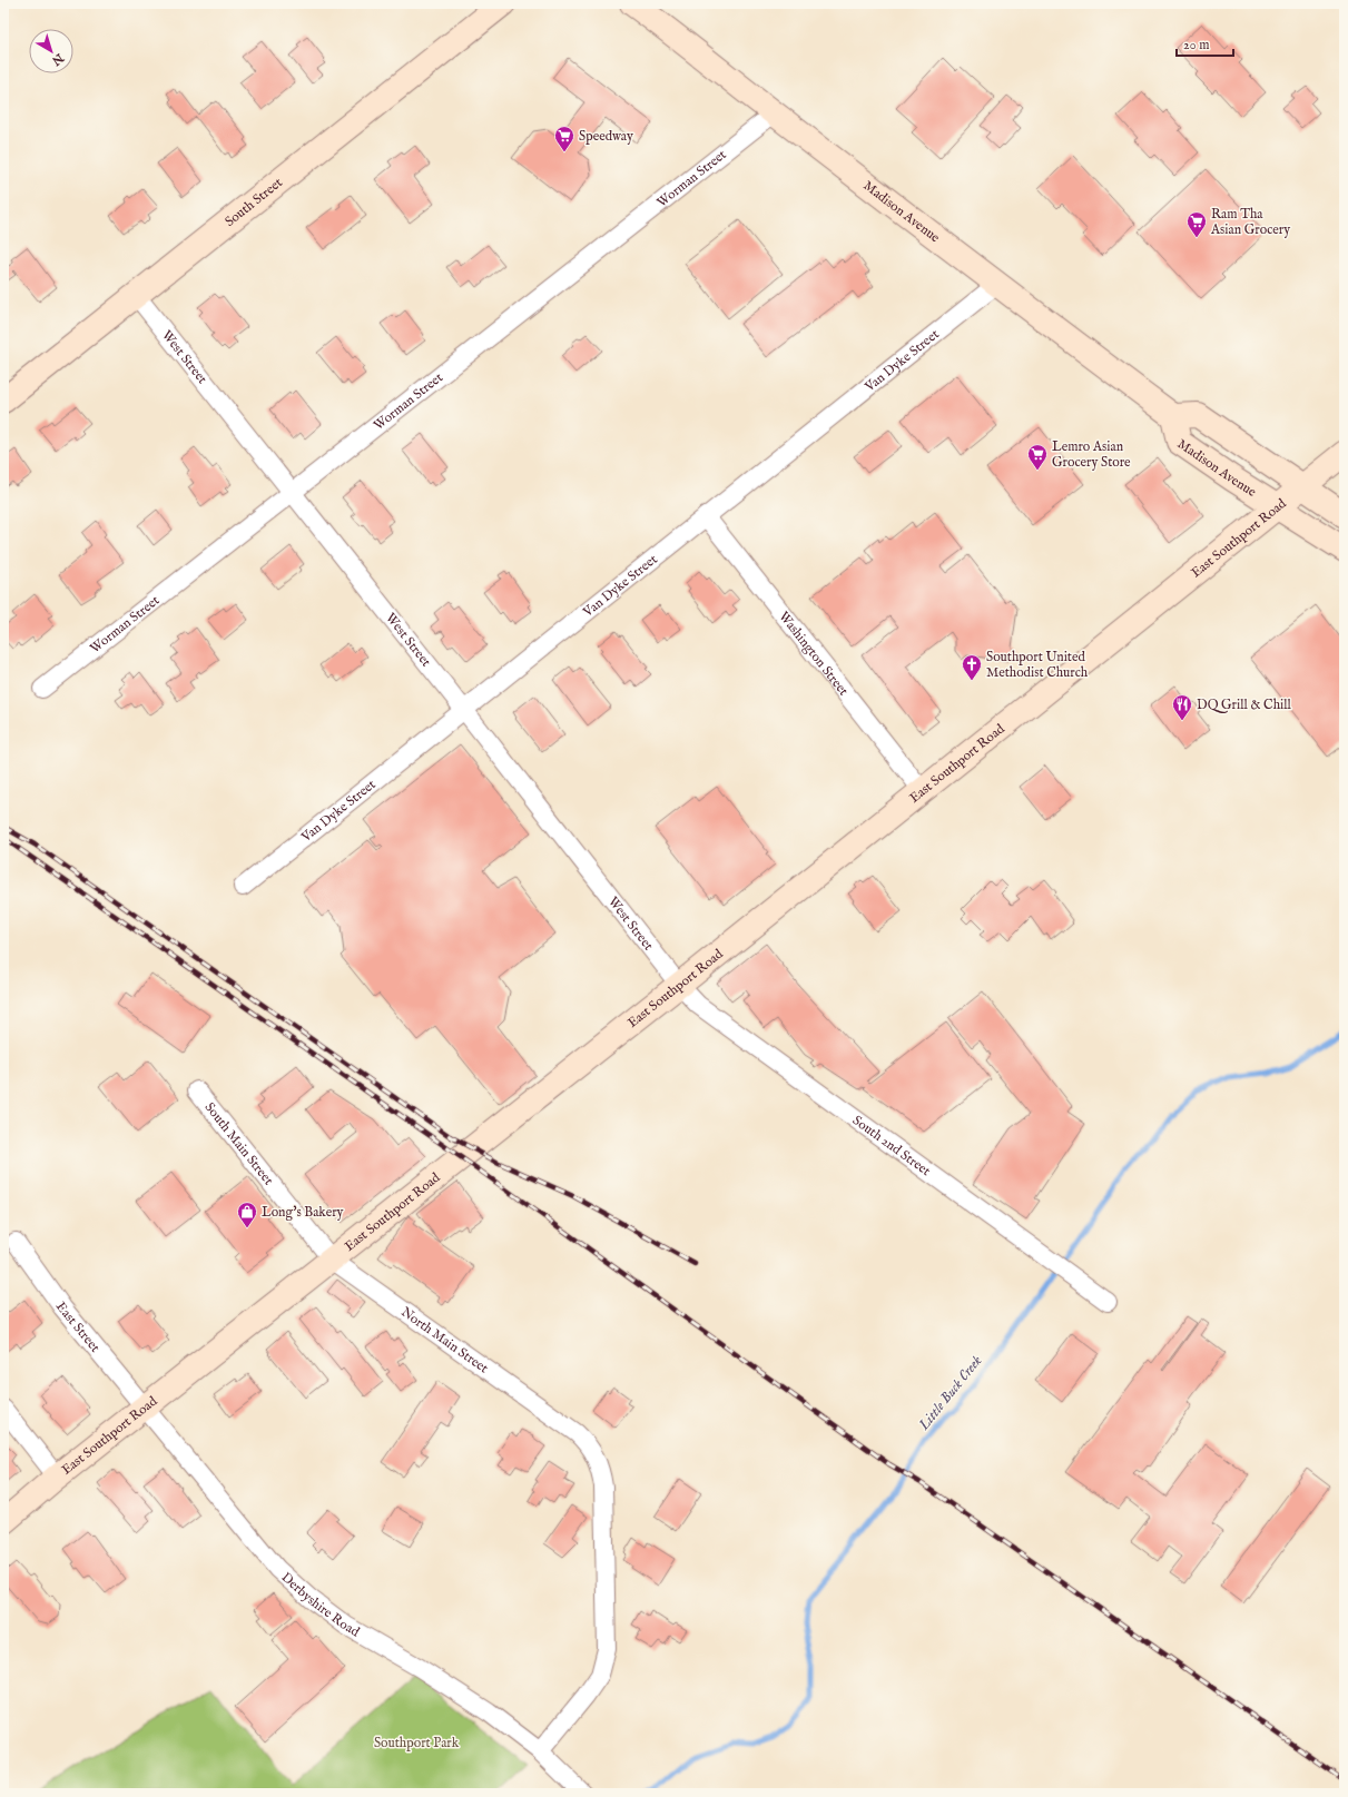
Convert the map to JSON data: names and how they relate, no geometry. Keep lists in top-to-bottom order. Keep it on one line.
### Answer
{"streets":{"main road":["South Street","Madison Avenue","East Southport Road"],"street":["Worman Street","West Street","Van Dyke Street","Washington Street","South Main Street","South 2nd Street","East Street","North Main Street","Derbyshire Road"]},"crossings":[["Worman Street","Madison Avenue"],["Worman Street","West Street"],["South Street","West Street"],["Madison Avenue","Van Dyke Street"],["Madison Avenue","East Southport Road"],["West Street","Van Dyke Street"],["West Street","East Southport Road"],["West Street","South 2nd Street"],["Van Dyke Street","Washington Street"],["East Southport Road","Washington Street"],["East Southport Road","South Main Street"],["East Southport Road","South 2nd Street"],["East Southport Road","East Street"],["East Southport Road","North Main Street"],["East Southport Road","Derbyshire Road"],["South Main Street","North Main Street"],["East Street","Derbyshire Road"],["North Main Street","Derbyshire Road"]],"water":["Little Buck Creek"],"parks":["Southport Park"],"places":{"supermarket":["Speedway","Ram Tha Asian Grocery","Lemro Asian Grocery Store"],"church":["Southport United Methodist Church"],"restaurant":["DQ Grill & Chill"],"shop":["Long's Bakery"]},"scale_bar":"20 m","north":"bottom right"}
